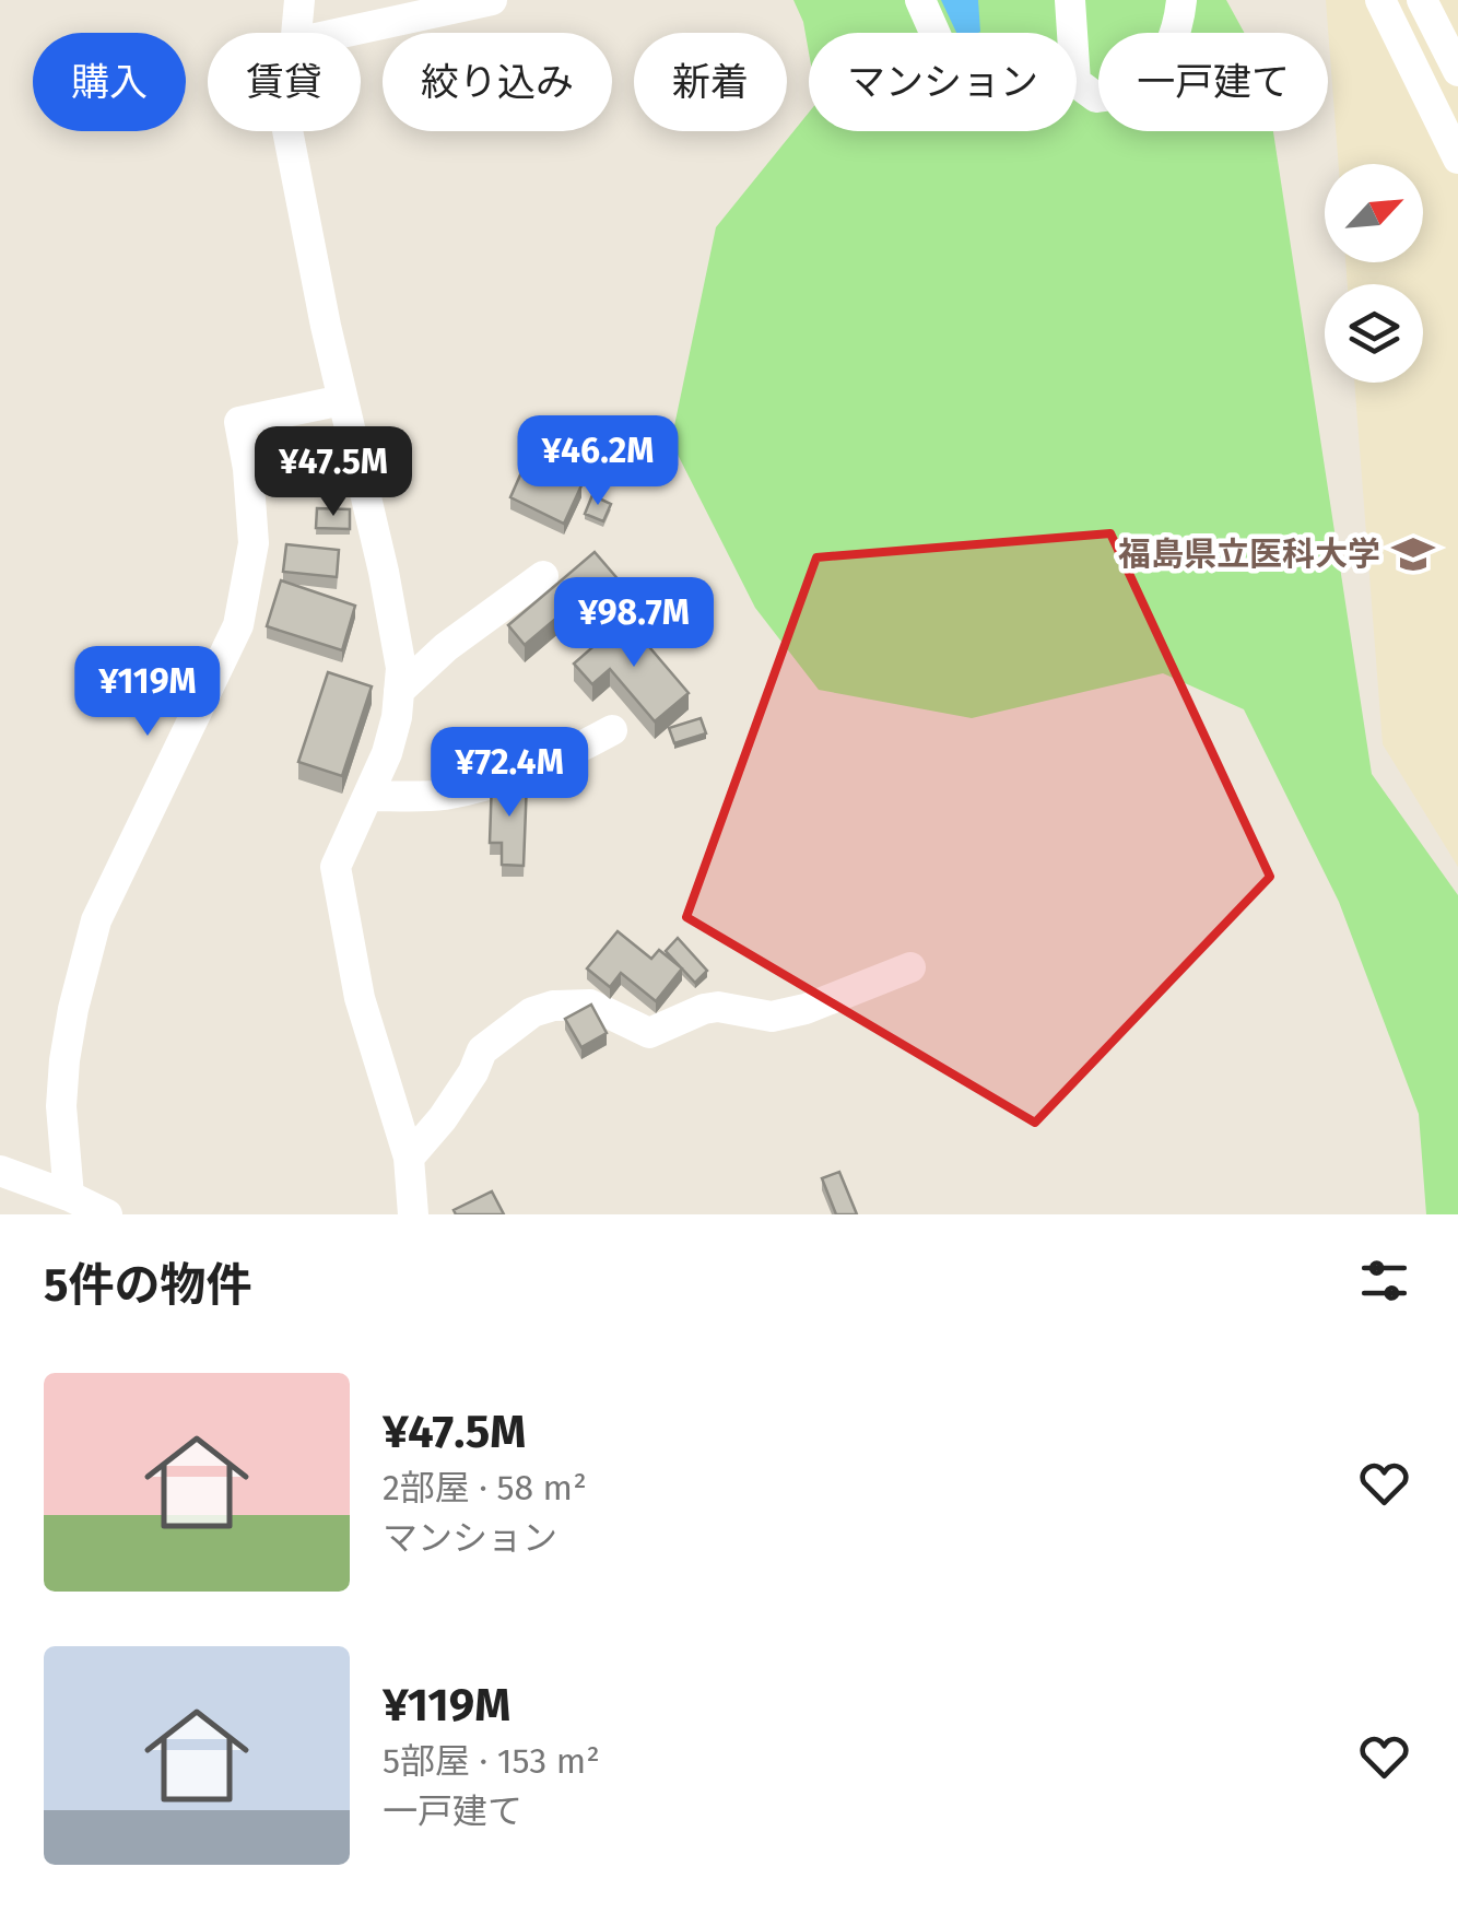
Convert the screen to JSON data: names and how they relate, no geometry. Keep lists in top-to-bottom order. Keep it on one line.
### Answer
{"places":{"school or university":["福島県立医科大学"]},"north":"top right","page":{"chip":["購入","賃貸","絞り込み","新着","マンション","一戸建て"],"price":["¥46.2M","¥47.5M","¥98.7M","¥119M","¥72.4M"],"heading":"5件の物件","list":[{"name":"¥47.5M","note":"2部屋 · 58 m² · マンション"},{"name":"¥119M","note":"5部屋 · 153 m² · 一戸建て"}]}}
